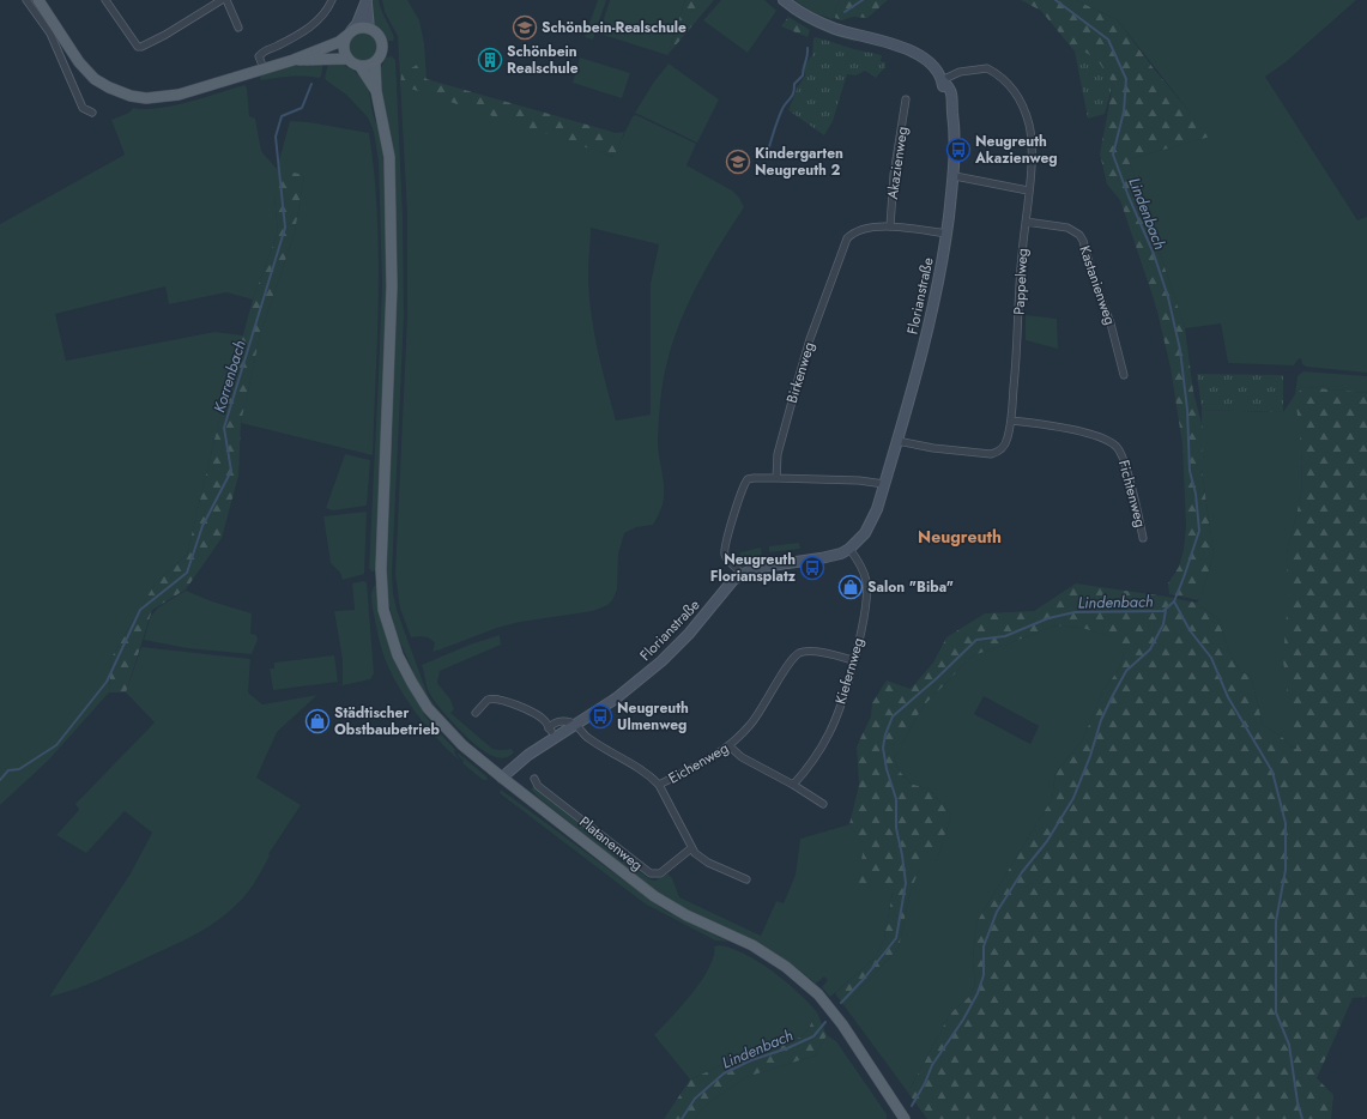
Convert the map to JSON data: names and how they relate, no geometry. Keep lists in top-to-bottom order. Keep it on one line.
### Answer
{"streets":{"street":["Akazienweg","Pappelweg","Kastanienweg","Florianstraße","Birkenweg","Fichtenweg","Kiefernweg","Eichenweg","Platanenweg"]},"crossings":[["Akazienweg","Birkenweg"],["Pappelweg","Kastanienweg"],["Pappelweg","Florianstraße"],["Pappelweg","Fichtenweg"],["Florianstraße","Birkenweg"],["Florianstraße","Kiefernweg"],["Florianstraße","Eichenweg"],["Kiefernweg","Eichenweg"]],"districts":["Neugreuth"],"water":["Lindenbach","Korrenbach"],"places":{"school or university":["Schönbein-Realschule","Kindergarten Neugreuth 2"],"building":["Schönbein Realschule"],"bus stop":["Neugreuth Akazienweg","Neugreuth Floriansplatz","Neugreuth Ulmenweg"],"shop":["Salon \"Biba\"","Städtischer Obstbaubetrieb"]}}
